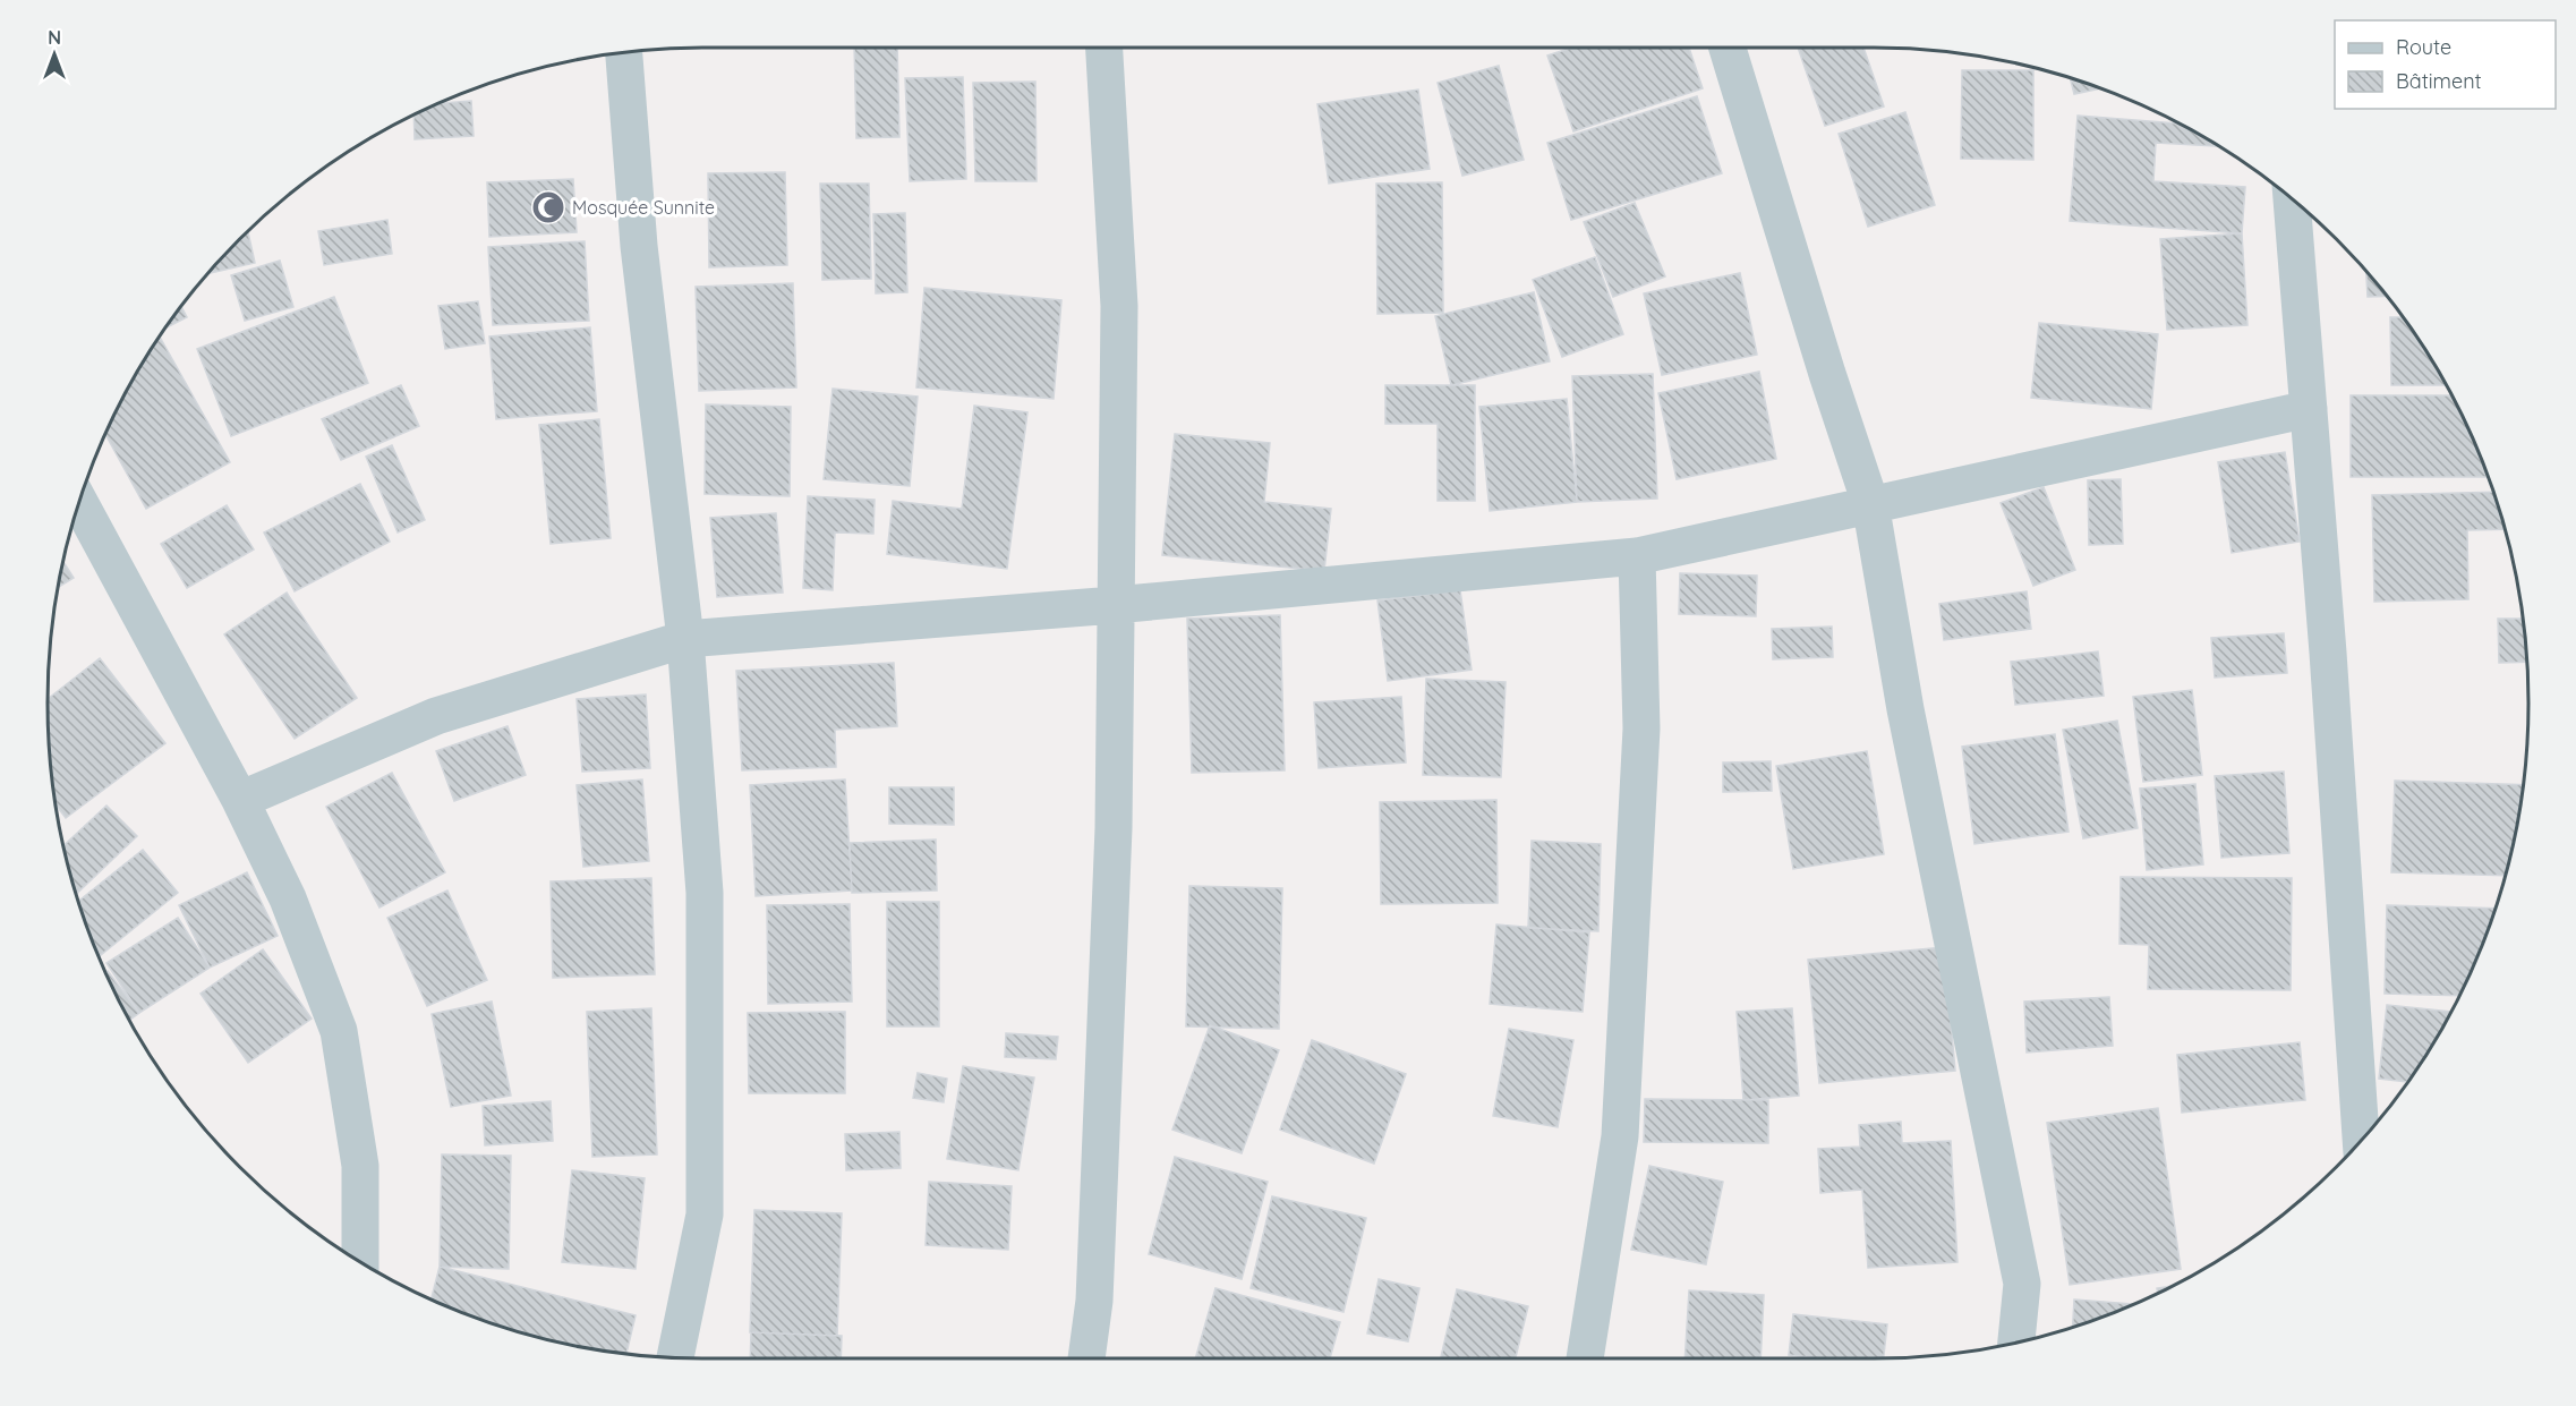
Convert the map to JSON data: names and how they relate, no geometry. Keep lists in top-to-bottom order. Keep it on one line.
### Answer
{"places":{"mosque":["Mosquée Sunnite"]},"legend":["Route","Bâtiment"],"north":"top"}
